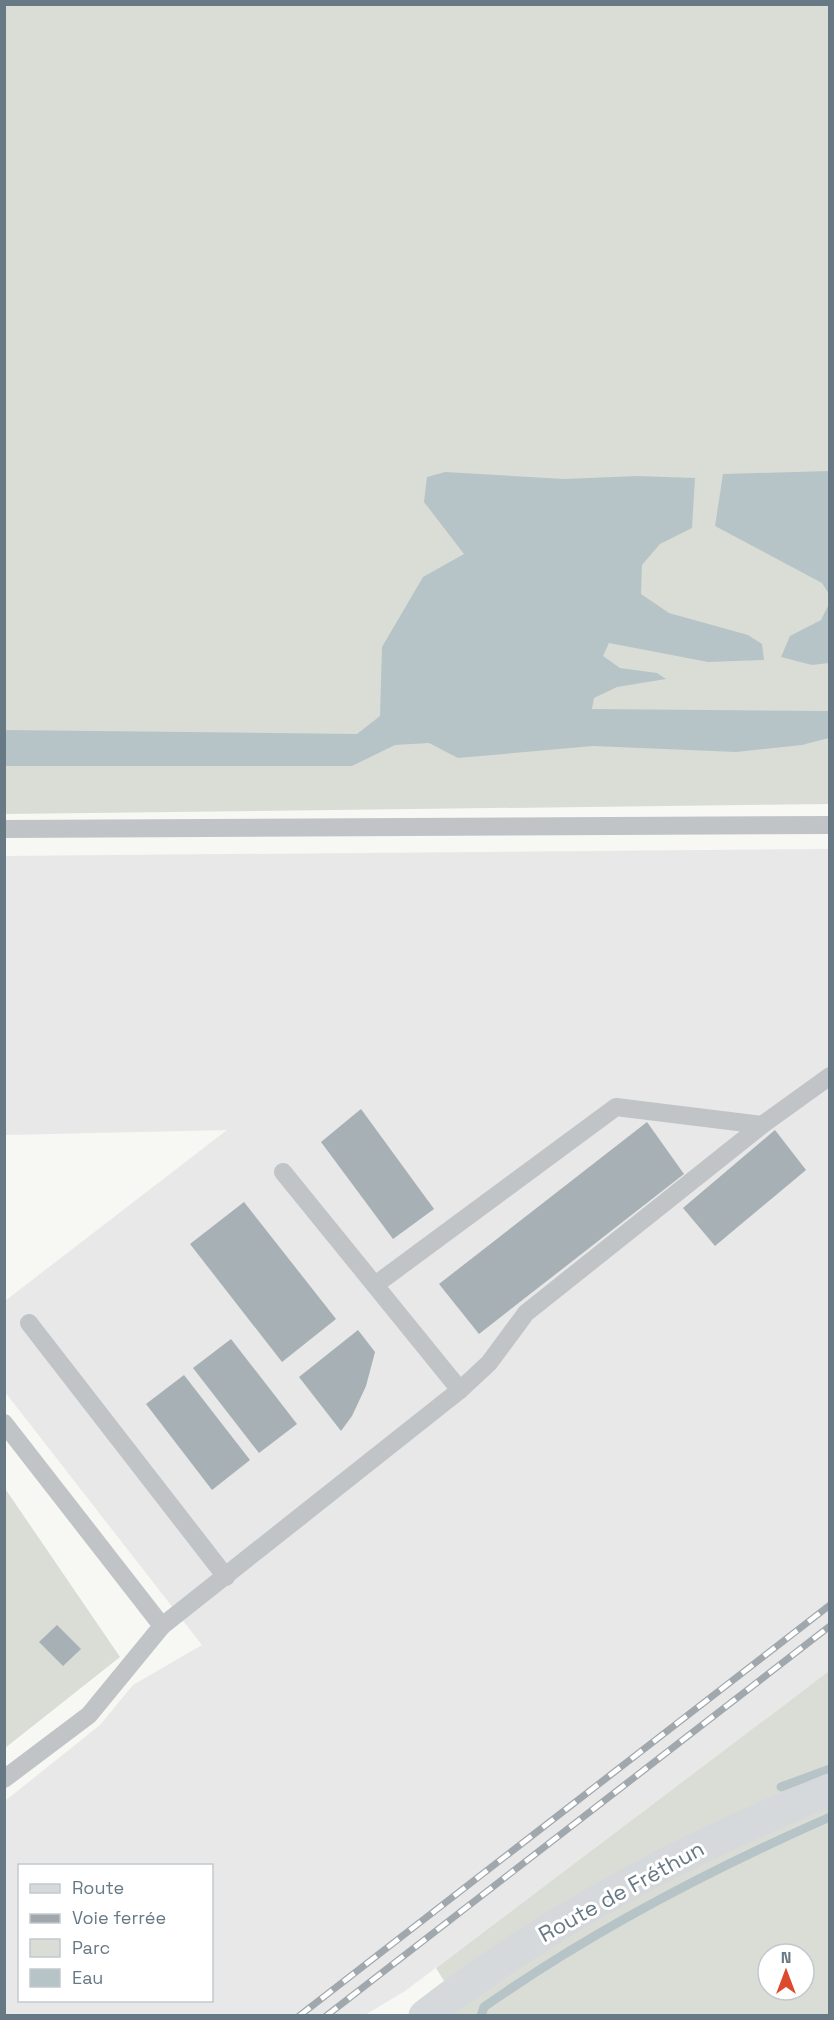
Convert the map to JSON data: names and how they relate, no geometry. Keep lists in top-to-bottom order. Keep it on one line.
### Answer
{"streets":{"street":["Route de Fréthun"]},"legend":["Route","Voie ferrée","Parc","Eau"],"north":"top"}
